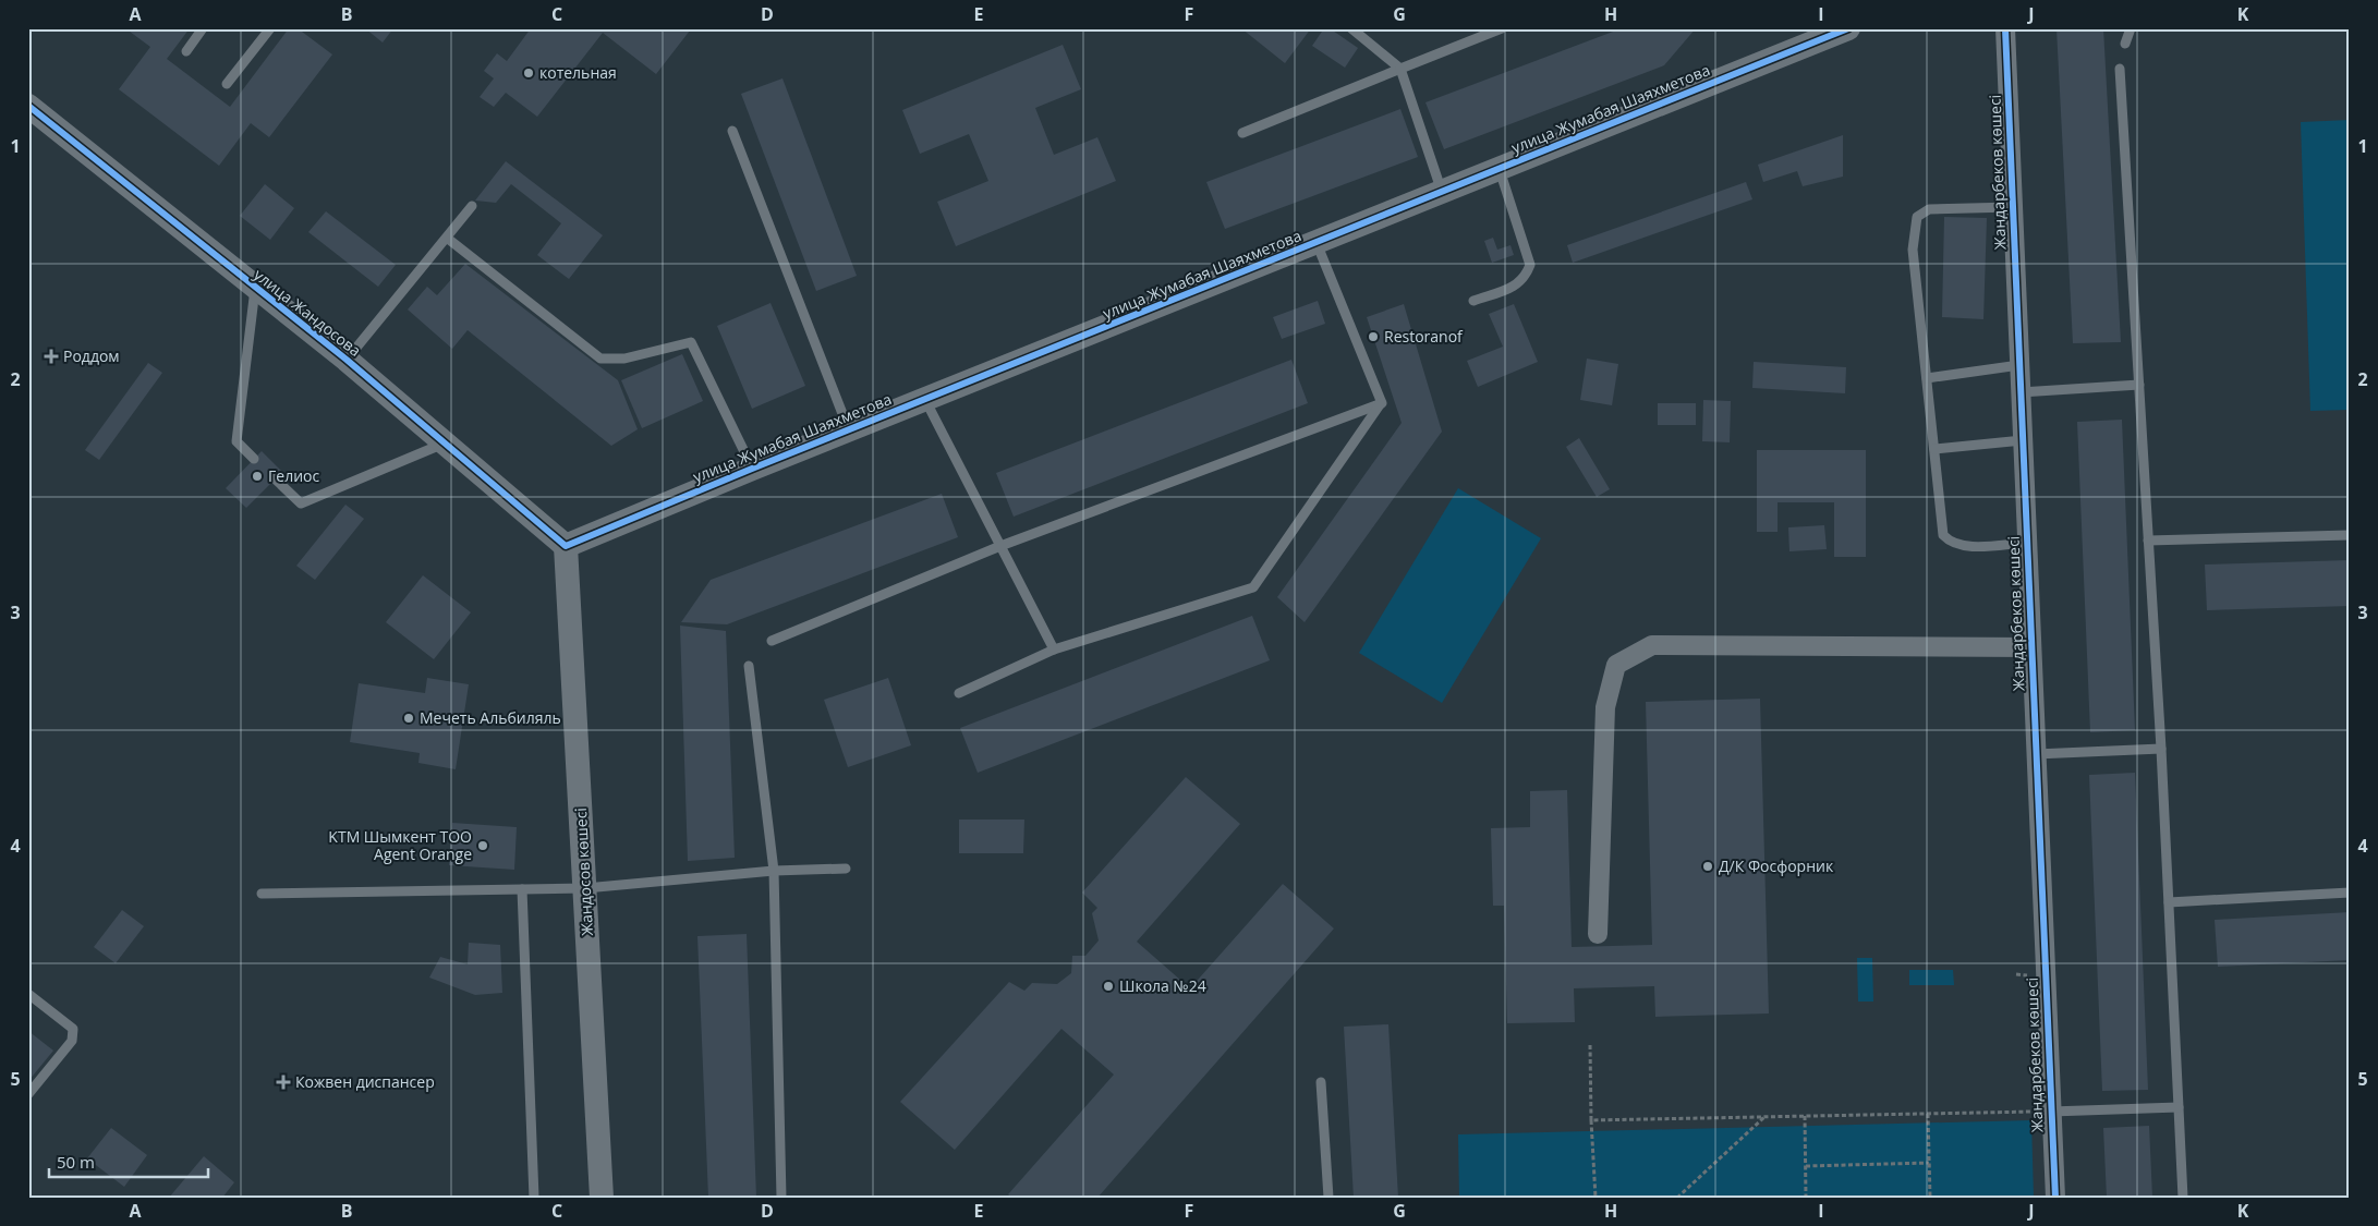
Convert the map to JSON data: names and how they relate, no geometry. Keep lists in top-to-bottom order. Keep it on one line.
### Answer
{"streets":{"street":["улица Жумабая Шаяхметова","Жандарбеков көшесі","улица Жандосова","Жандосов көшесі"]},"crossings":[["улица Жумабая Шаяхметова","улица Жандосова"],["улица Жумабая Шаяхметова","Жандосов көшесі"],["улица Жандосова","Жандосов көшесі"]],"places":{"other":["котельная","Restoranof","Гелиос","Мечеть Альбиляль","KTM Шымкент ТОО Agent Orange","Д/К Фосфорник","Школа №24"],"health":["Роддом","Кожвен диспансер"]},"scale_bar":"50 m","grid":{"columns":["A","B","C","D","E","F","G","H","I","J","K"],"rows":["1","2","3","4","5"]}}
